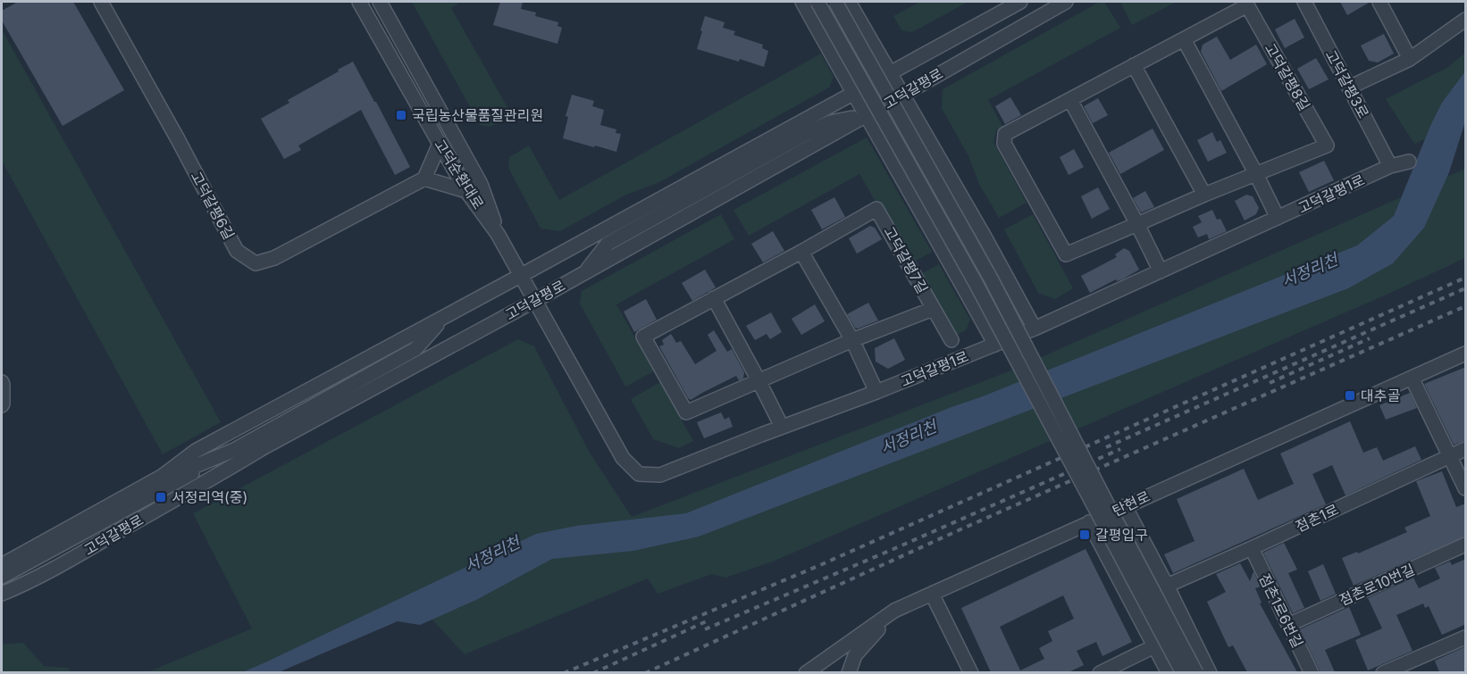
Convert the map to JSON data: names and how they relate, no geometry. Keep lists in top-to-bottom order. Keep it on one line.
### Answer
{"streets":{"street":["고덕갈평8길","고덕갈평3로","고덕갈평로","고덕순환대로","고덕갈평1로","고덕갈평6길","고덕갈평7길","탄현로","점촌1로","점촌로10번길","점촌1로6번길"]},"crossings":[["고덕갈평3로","고덕갈평1로"],["고덕갈평로","고덕순환대로"],["고덕갈평로","고덕갈평1로"],["고덕순환대로","고덕갈평1로"],["점촌1로","점촌1로6번길"],["점촌로10번길","점촌1로6번길"]],"water":["서정리천"],"places":{"transit":["국립농산물품질관리원","대추골","서정리역(중)","갈평입구"]}}
